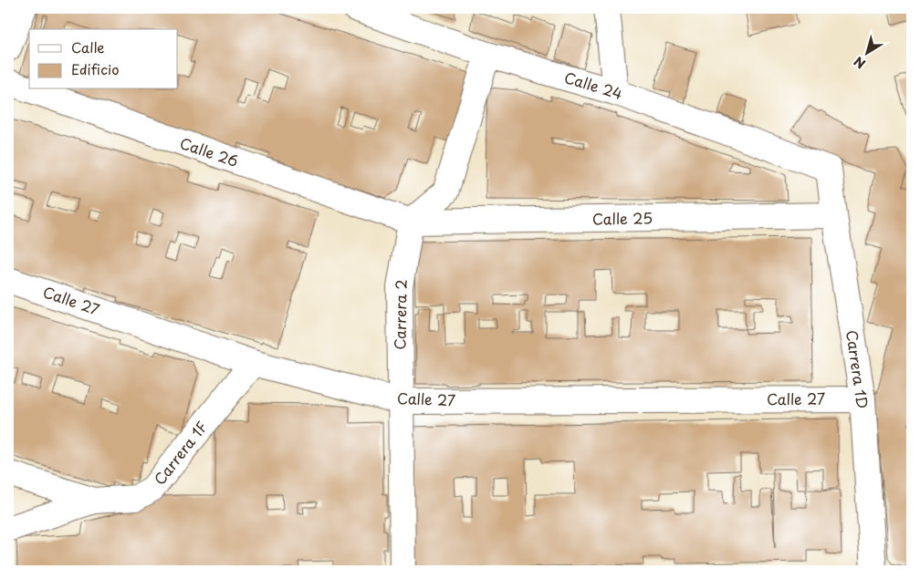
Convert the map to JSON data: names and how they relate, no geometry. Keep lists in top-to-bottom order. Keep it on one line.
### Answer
{"streets":{"street":["Calle 24","Calle 26","Calle 25","Calle 27","Carrera 2","Carrera 1D","Carrera 1F"]},"crossings":[["Calle 24","Carrera 1D"],["Calle 26","Calle 25"],["Calle 26","Carrera 2"],["Calle 25","Carrera 2"],["Calle 25","Carrera 1D"],["Calle 27","Carrera 2"],["Calle 27","Carrera 1D"],["Calle 27","Carrera 1F"]],"legend":["Calle","Edificio"],"north":"bottom left"}
